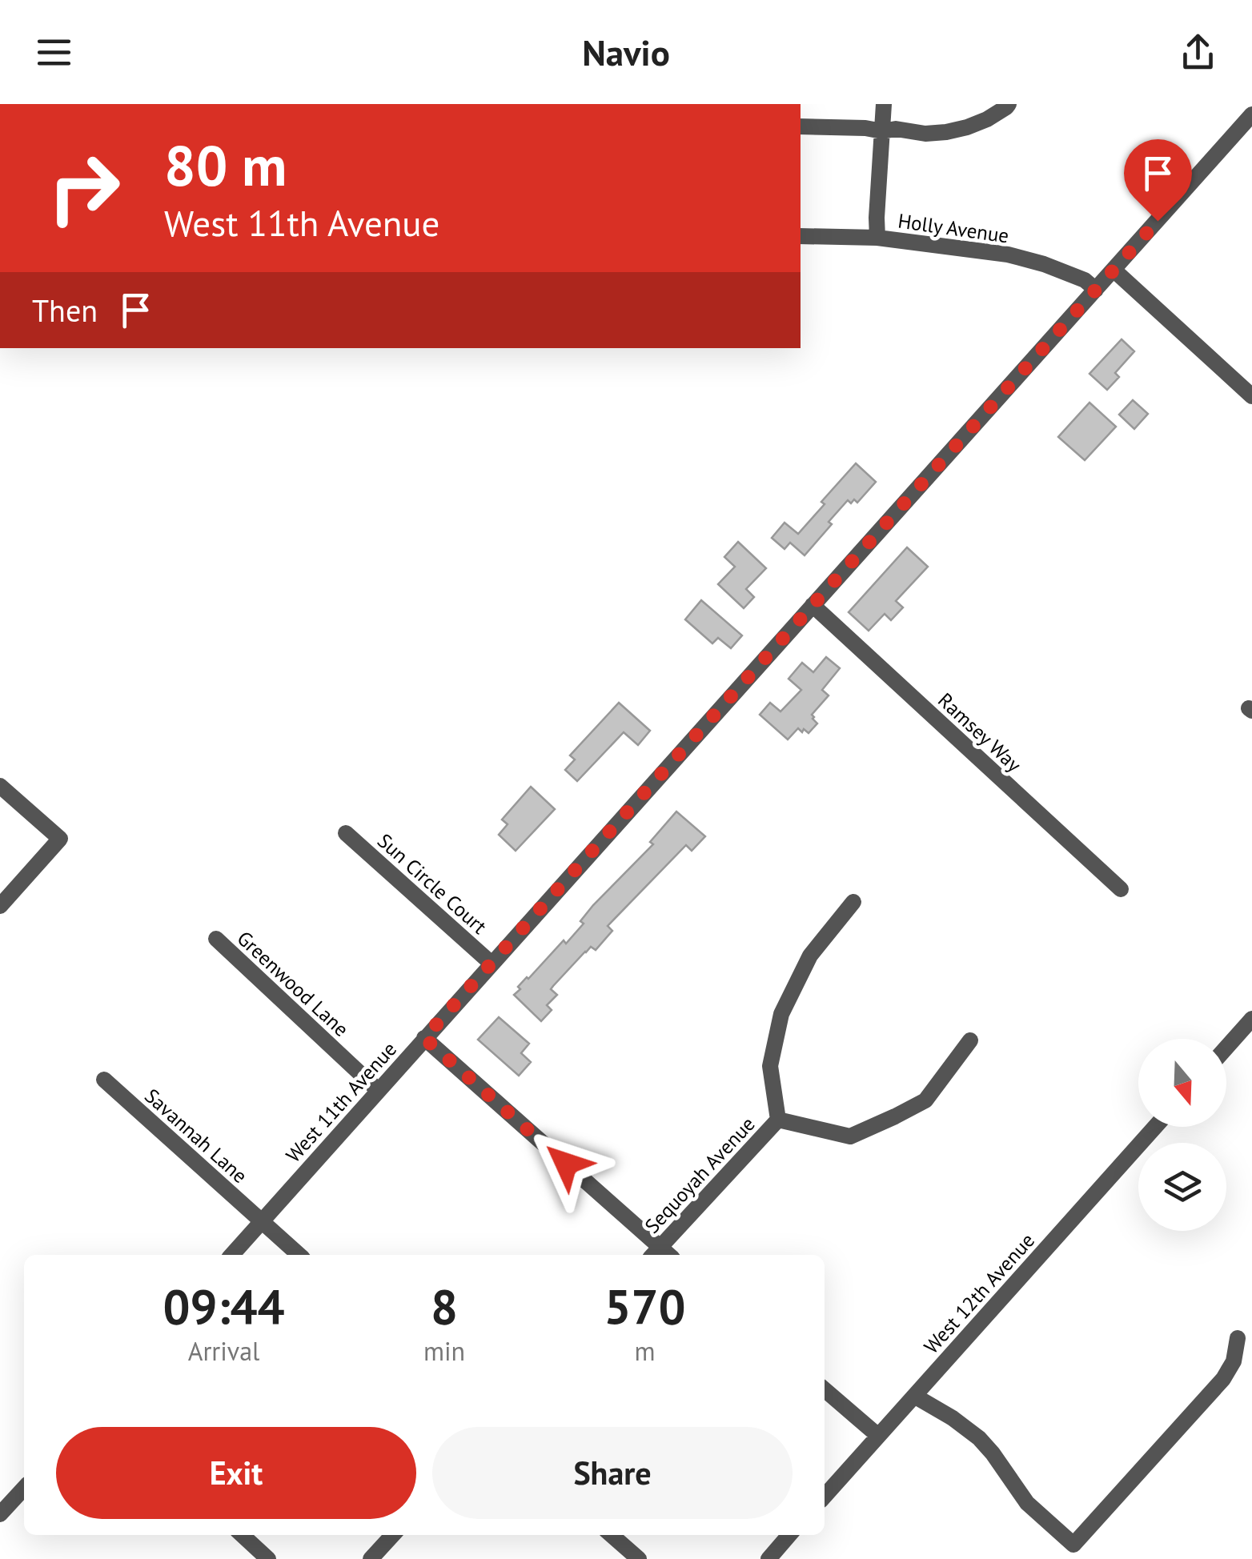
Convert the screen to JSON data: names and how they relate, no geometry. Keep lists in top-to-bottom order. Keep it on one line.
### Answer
{"streets":{"street":["Holly Avenue","Ramsey Way","Sun Circle Court","Greenwood Lane","West 11th Avenue","Savannah Lane","Sequoyah Avenue","West 12th Avenue"]},"crossings":[["Holly Avenue","West 11th Avenue"],["Ramsey Way","West 11th Avenue"],["Sun Circle Court","West 11th Avenue"],["Greenwood Lane","West 11th Avenue"],["West 11th Avenue","Savannah Lane"]],"north":"bottom","page":{"header":"Navio","turn":["80 m","West 11th Avenue"],"then":"Then","eta":["09:44","Arrival","8","min","570","m"],"buttons":["Exit","Share"]}}
